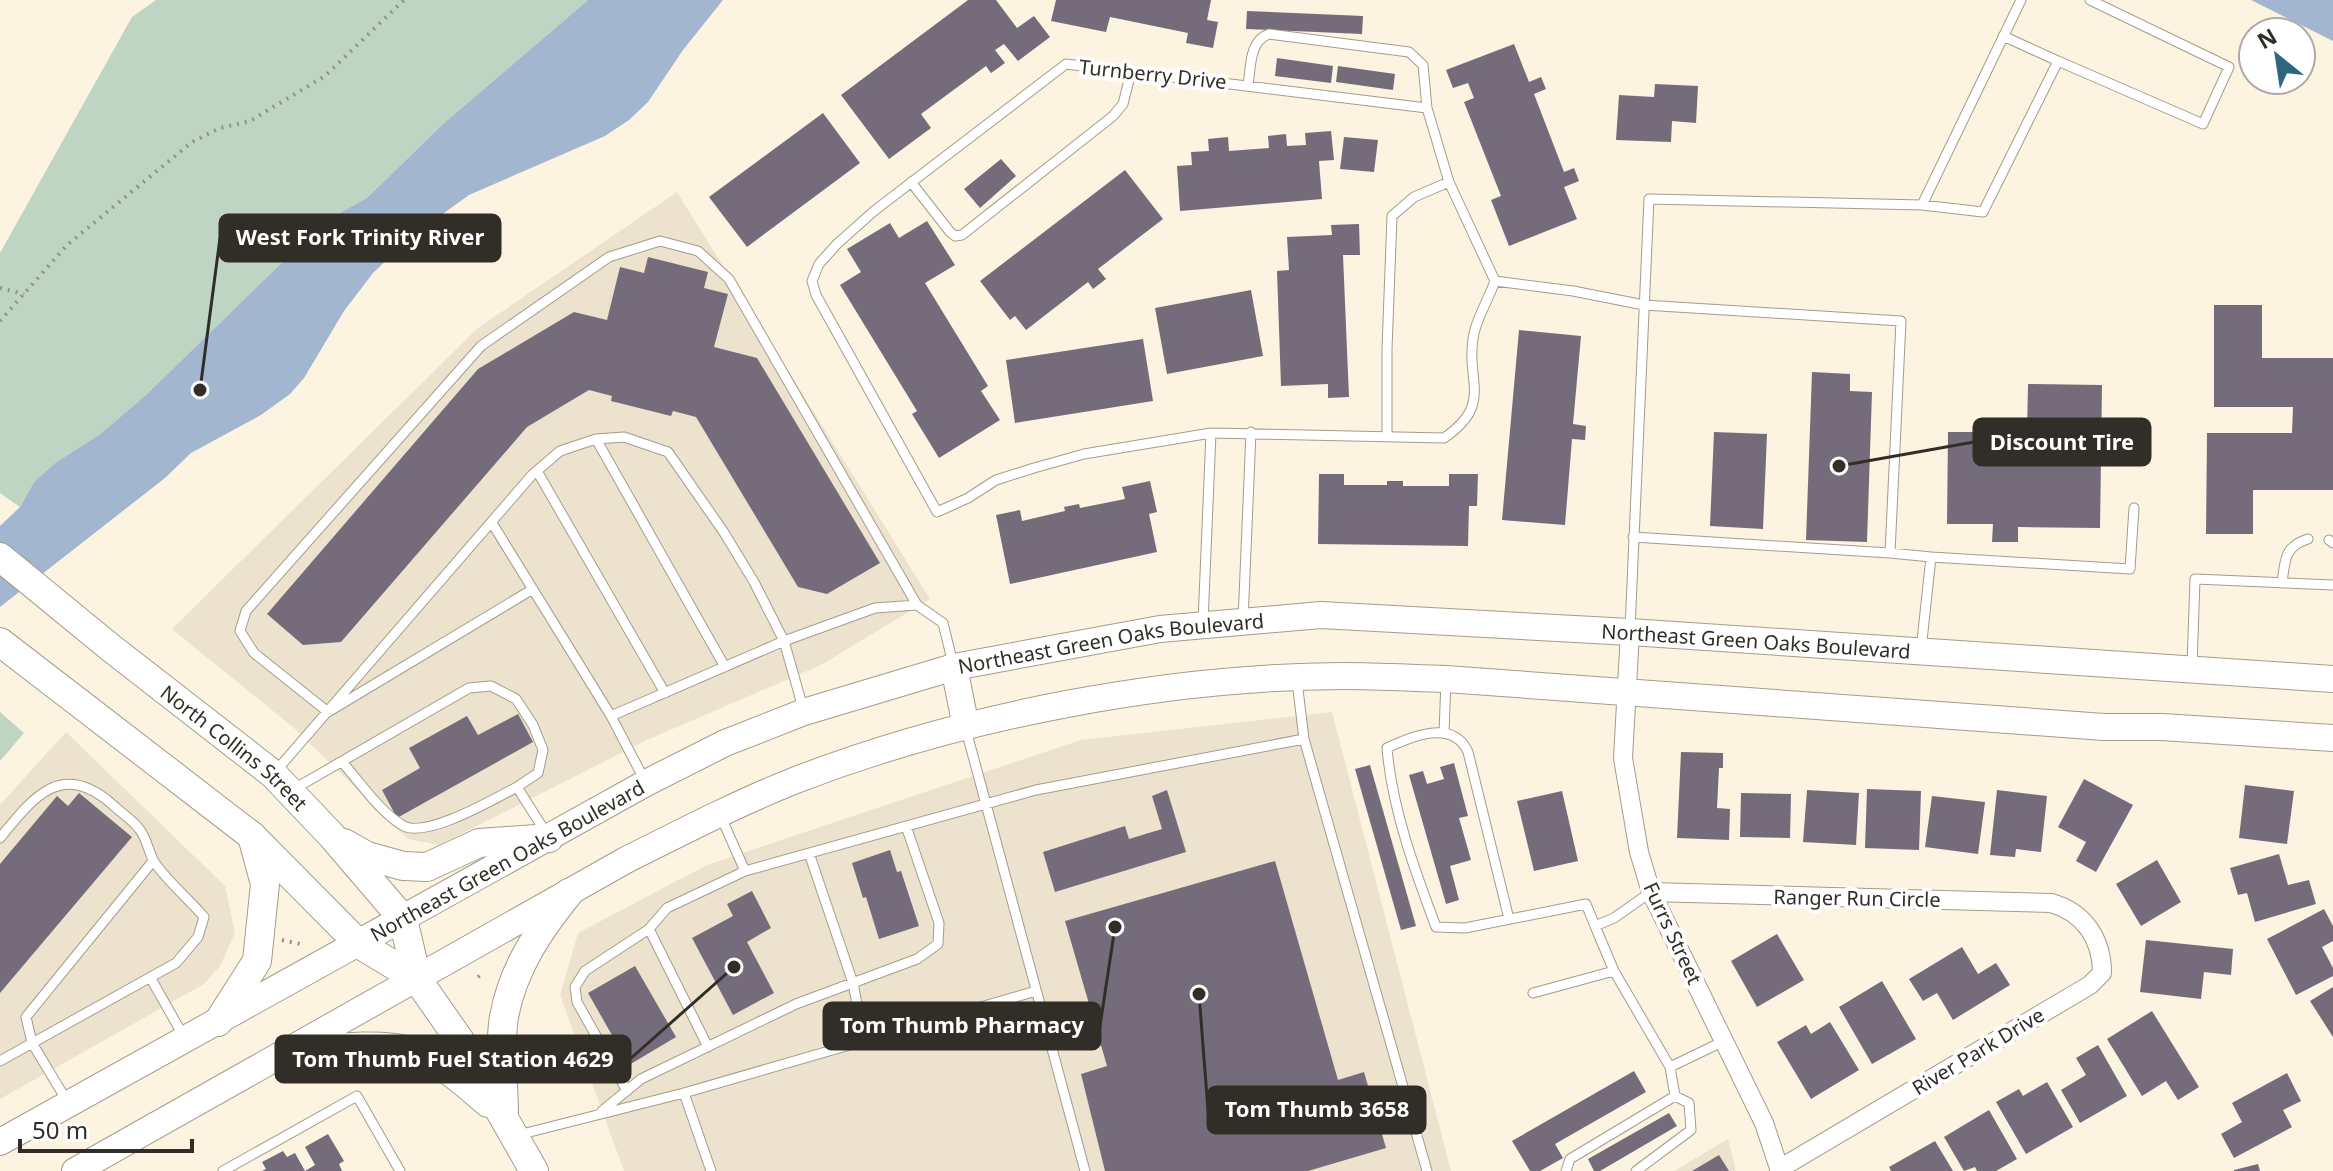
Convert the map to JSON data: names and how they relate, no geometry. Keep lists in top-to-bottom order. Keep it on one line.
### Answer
{"streets":{"main road":["Northeast Green Oaks Boulevard","North Collins Street"],"street":["Ranger Run Circle","Furrs Street","River Park Drive"],"lane":["Turnberry Drive"]},"crossings":[["Northeast Green Oaks Boulevard","North Collins Street"],["Northeast Green Oaks Boulevard","Furrs Street"],["Ranger Run Circle","Furrs Street"],["Ranger Run Circle","River Park Drive"],["Furrs Street","River Park Drive"]],"places":["West Fork Trinity River","Discount Tire","Tom Thumb Pharmacy","Tom Thumb Fuel Station 4629","Tom Thumb 3658"],"scale_bar":"50 m","north":"top left"}
